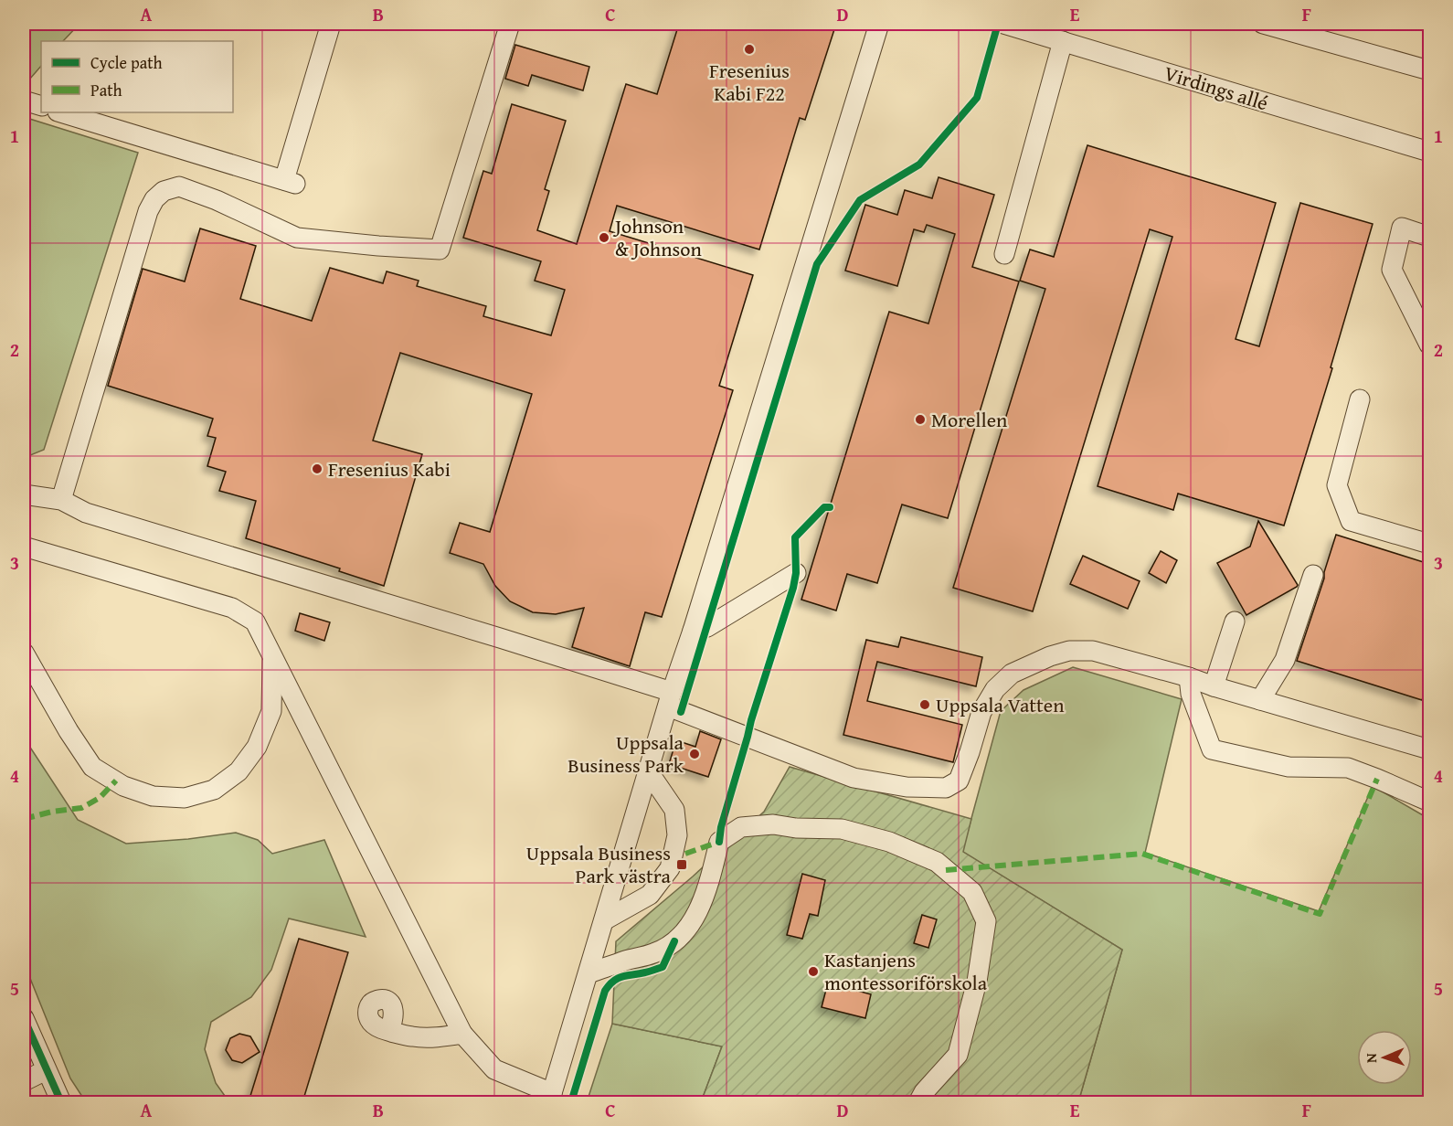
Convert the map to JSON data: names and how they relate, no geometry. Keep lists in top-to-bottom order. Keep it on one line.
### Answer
{"streets":{"street":["Virdings allé"]},"places":{"other":["Fresenius Kabi F22","Johnson & Johnson","Morellen","Fresenius Kabi","Uppsala Vatten","Uppsala Business Park","Kastanjens montessoriförskola"],"transit":["Uppsala Business Park västra"]},"legend":["Cycle path","Path"],"north":"left","grid":{"columns":["A","B","C","D","E","F"],"rows":["1","2","3","4","5"]}}
